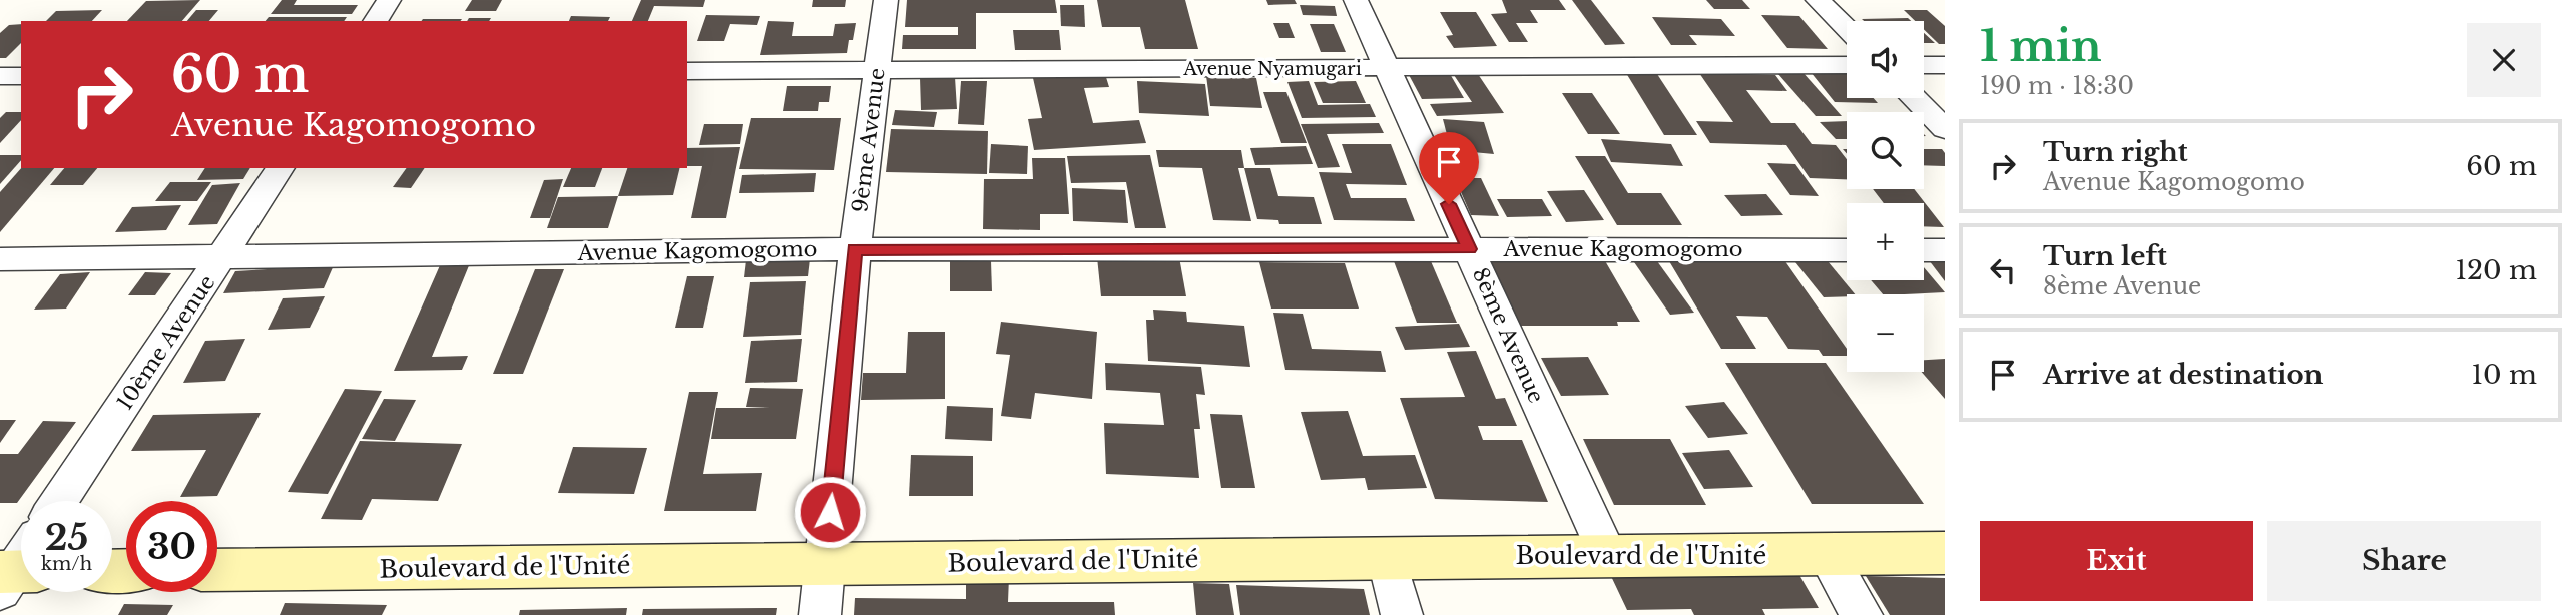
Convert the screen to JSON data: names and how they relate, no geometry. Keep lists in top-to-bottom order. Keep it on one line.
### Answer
{"streets":{"street":["Avenue Nyamugari","9ème Avenue","Avenue Kagomogomo","8ème Avenue","10ème Avenue","Boulevard de l'Unité"]},"crossings":[["Avenue Nyamugari","9ème Avenue"],["Avenue Nyamugari","8ème Avenue"],["9ème Avenue","Avenue Kagomogomo"],["9ème Avenue","Boulevard de l'Unité"],["Avenue Kagomogomo","8ème Avenue"],["Avenue Kagomogomo","10ème Avenue"],["8ème Avenue","Boulevard de l'Unité"]],"page":{"heading":["1 min","190 m · 18:30"],"map_buttons":["+","−"],"turn":["60 m","Avenue Kagomogomo"],"list":[{"name":"Turn right","note":"Avenue Kagomogomo","value":"60 m"},{"name":"Turn left","note":"8ème Avenue","value":"120 m"},{"name":"Arrive at destination","value":"10 m"}],"speed":"25 km/h","limit":"30","buttons":["Exit","Share"]}}
